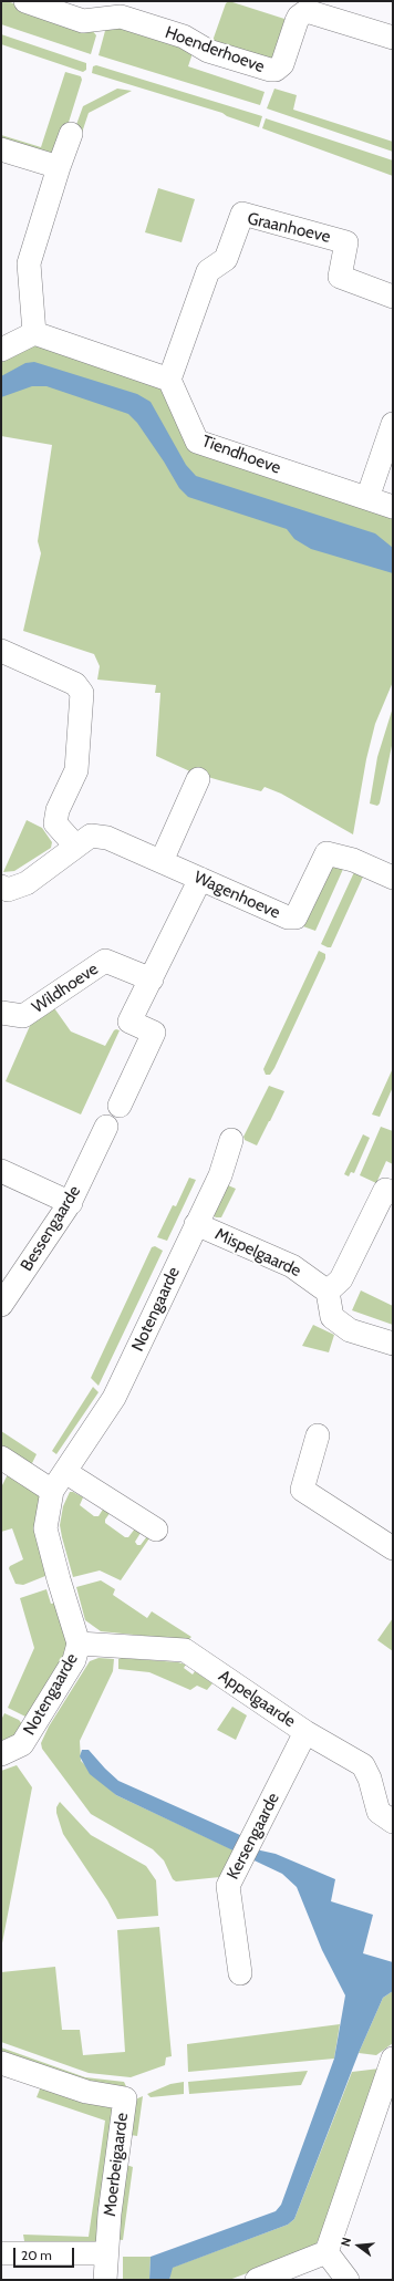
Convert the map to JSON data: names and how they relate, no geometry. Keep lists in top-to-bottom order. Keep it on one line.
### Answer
{"streets":{"street":["Hoenderhoeve","Graanhoeve","Tiendhoeve","Wagenhoeve","Wildhoeve","Bessengaarde","Mispelgaarde","Notengaarde","Appelgaarde","Kersengaarde","Moerbeigaarde"]},"crossings":[["Graanhoeve","Tiendhoeve"],["Mispelgaarde","Notengaarde"],["Notengaarde","Appelgaarde"],["Appelgaarde","Kersengaarde"]],"scale_bar":"20 m","north":"left"}
